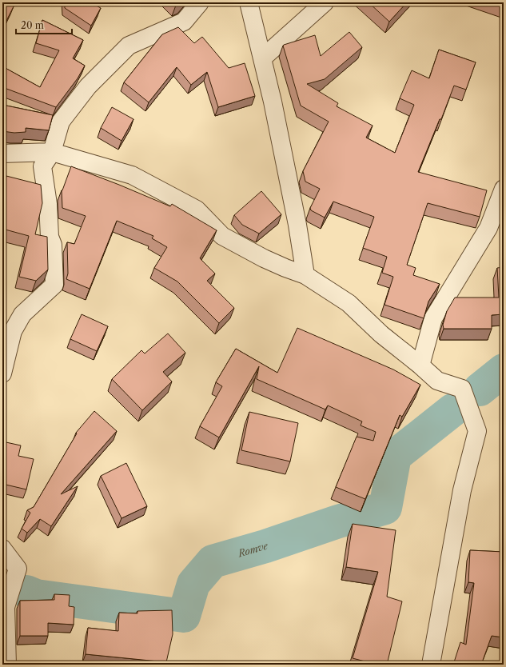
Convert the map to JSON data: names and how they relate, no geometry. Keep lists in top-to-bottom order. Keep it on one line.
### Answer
{"water":["Romve"],"scale_bar":"20 m"}
